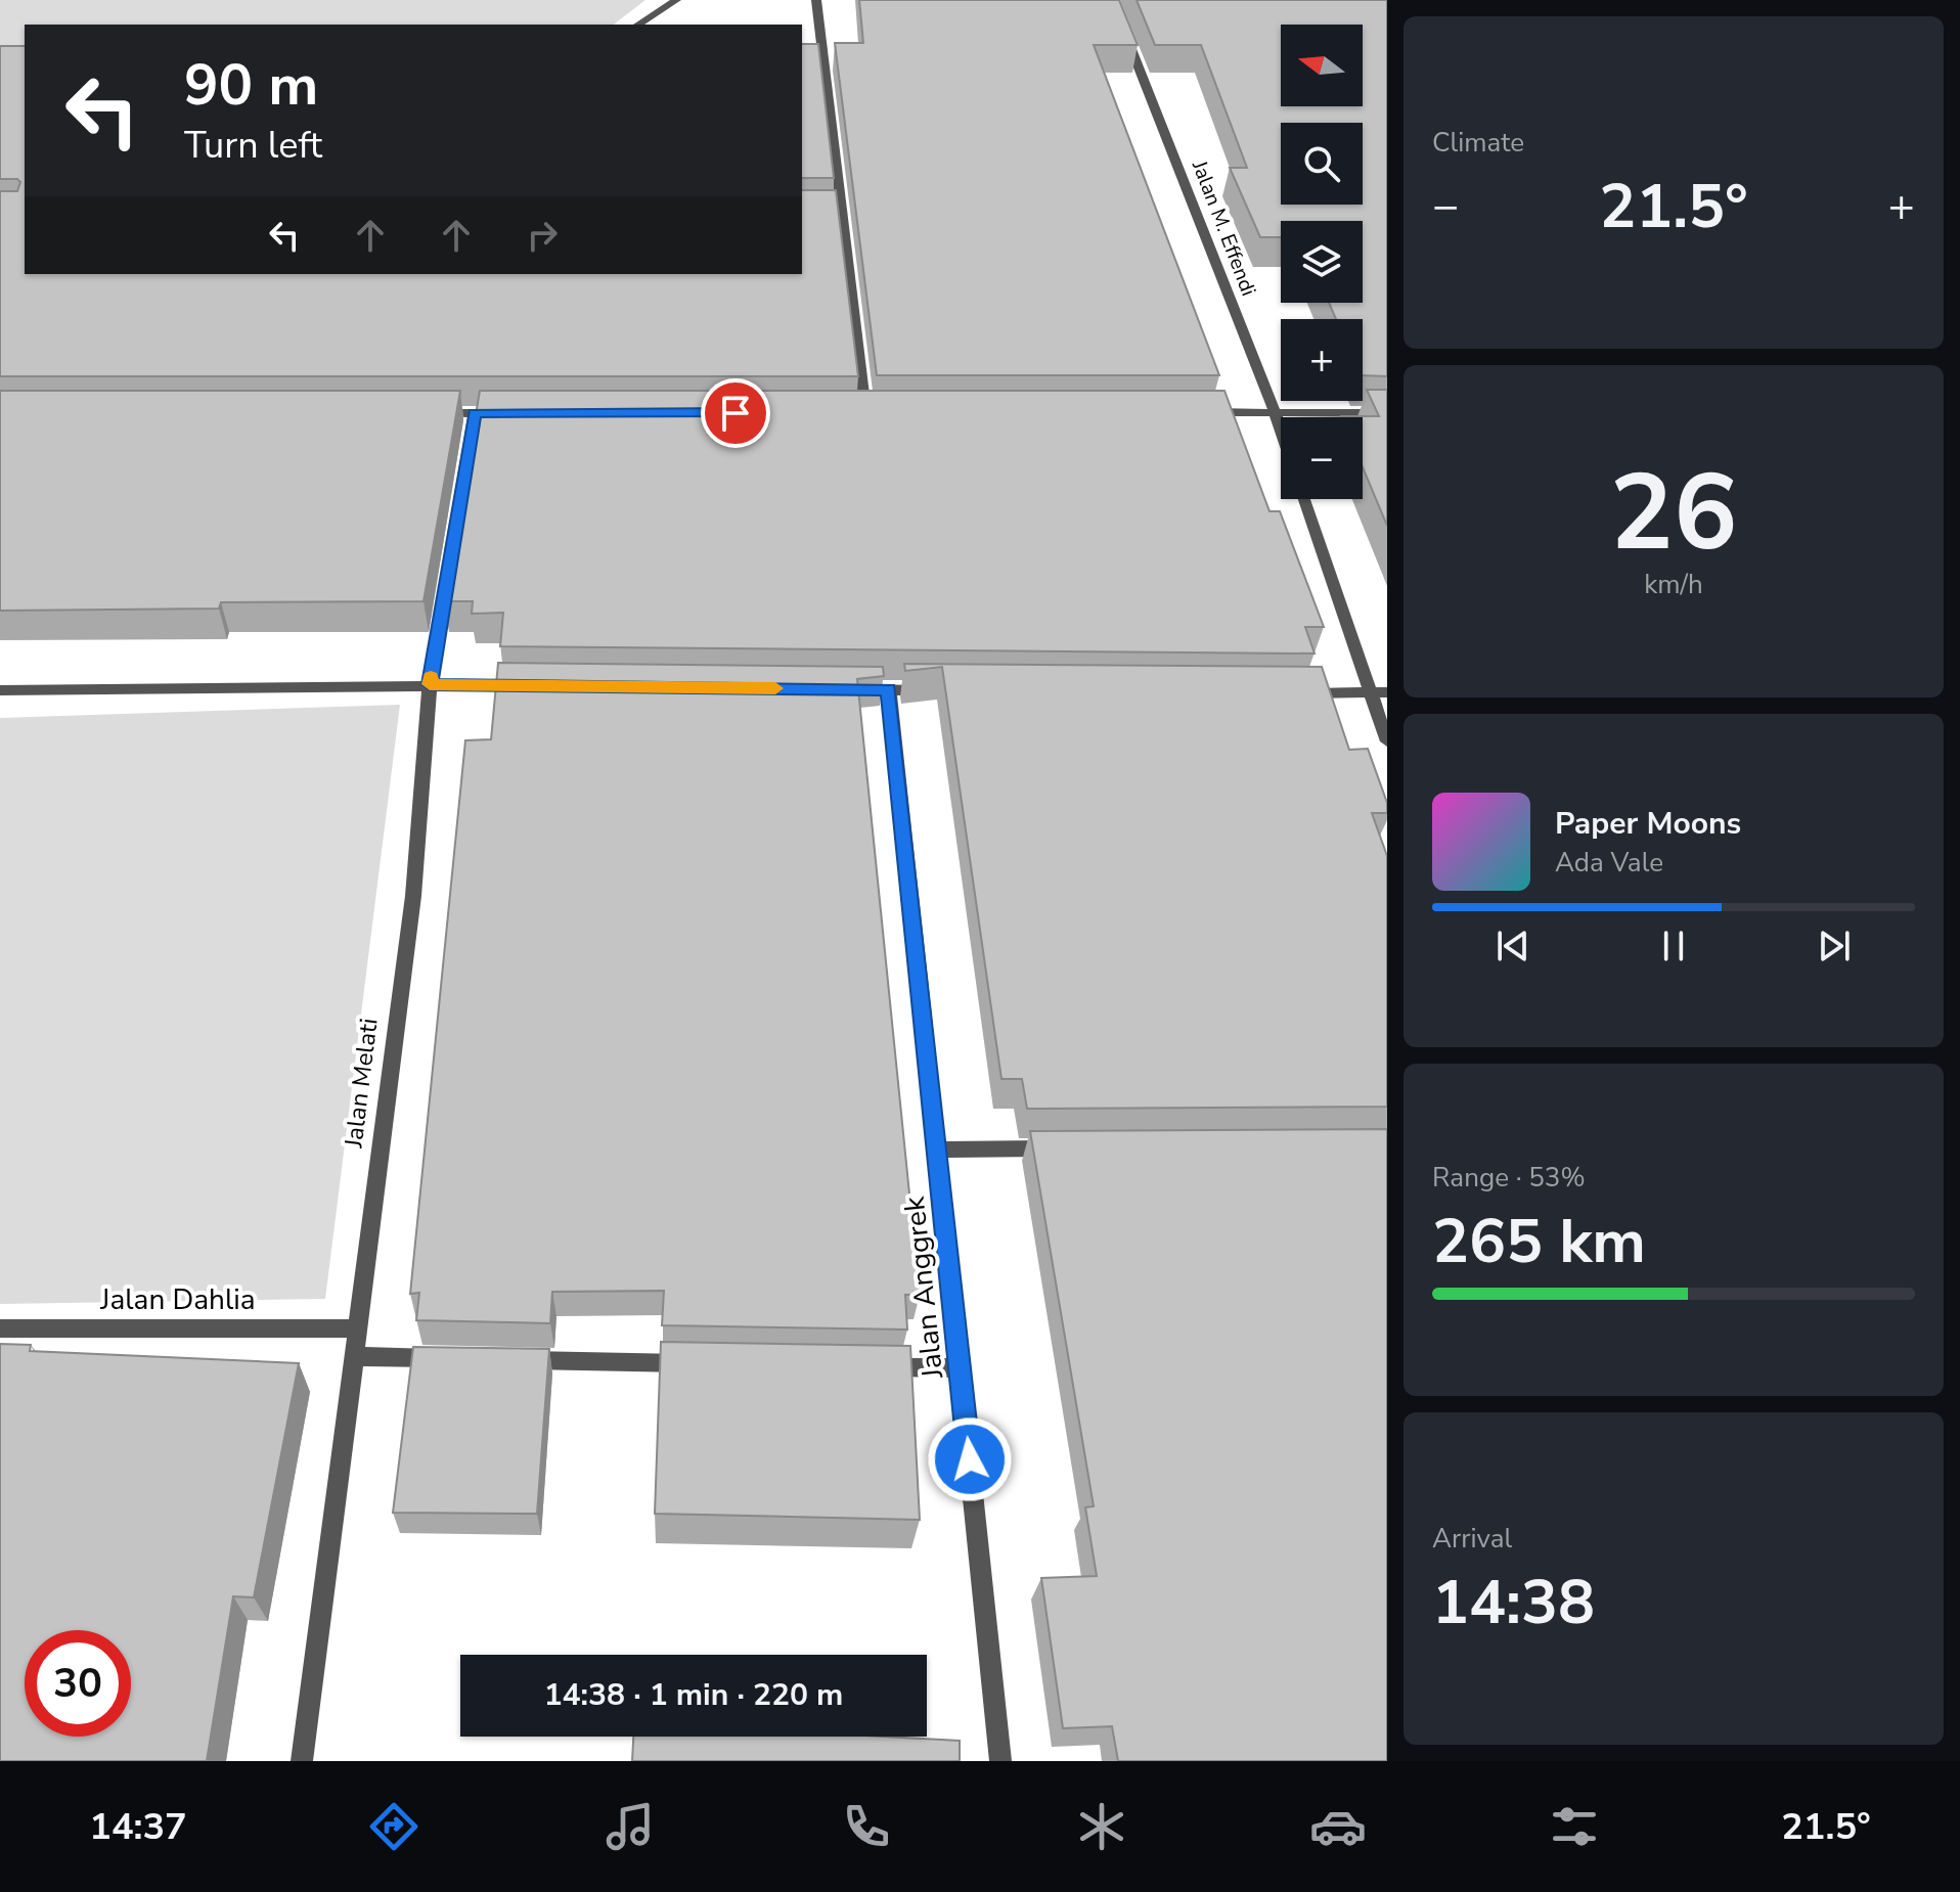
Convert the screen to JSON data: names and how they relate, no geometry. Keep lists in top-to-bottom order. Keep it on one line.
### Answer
{"streets":{"street":["Jalan M. Effendi","Jalan Melati","Jalan Anggrek","Jalan Dahlia"]},"crossings":[["Jalan Melati","Jalan Dahlia"]],"north":"left","page":{"tile":["Climate",["26","km/h"],["Range · 53%","265 km"],["Arrival","14:38"]],"map_buttons":["+","−"],"turn":["90 m","Turn left"],"heat":["−","21.5°","+"],"song":["Paper Moons","Ada Vale"],"limit":"30","trip":"14:38 · 1 min · 220 m","tabs":["14:37","21.5°"]}}
